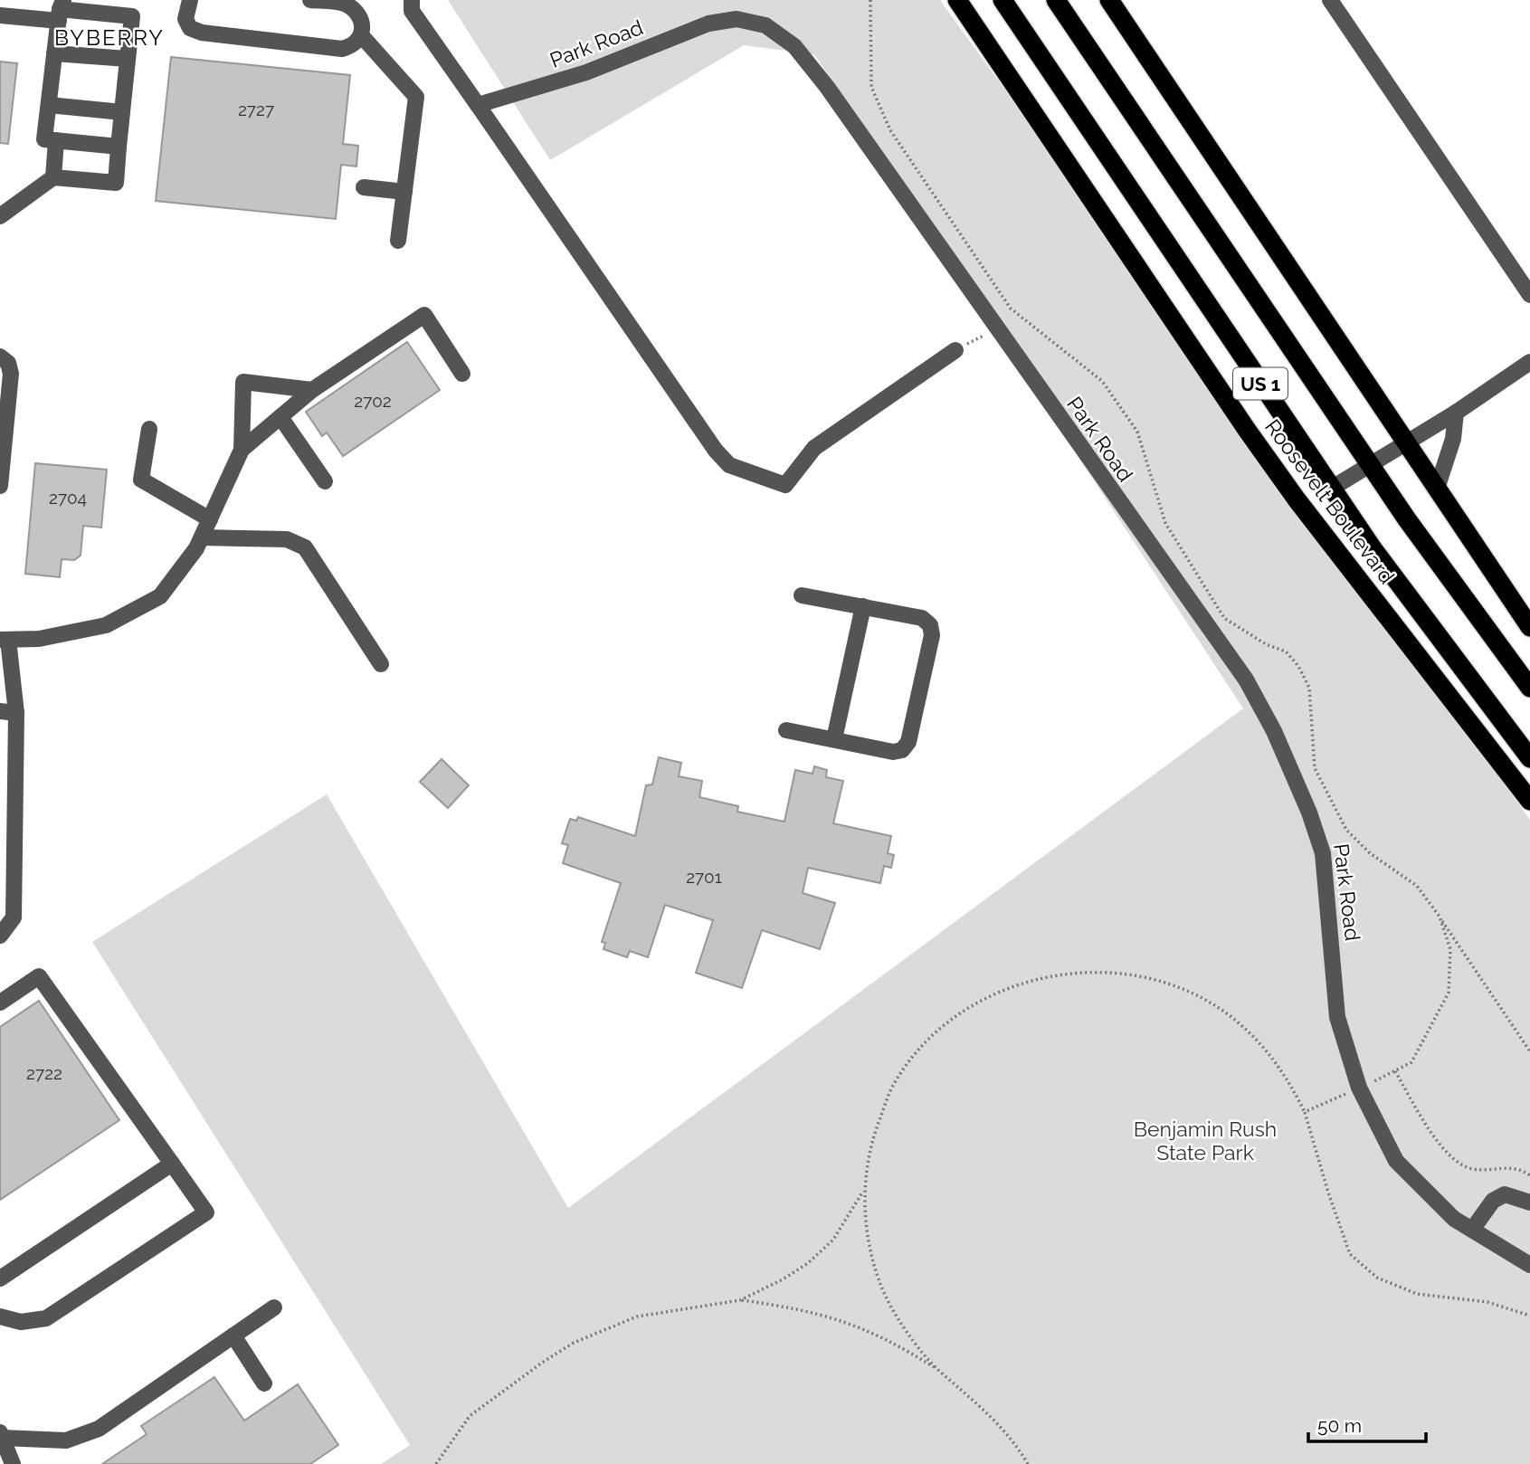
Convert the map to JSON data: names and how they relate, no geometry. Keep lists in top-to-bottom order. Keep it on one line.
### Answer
{"streets":{"highway":["US 1","Roosevelt Boulevard"],"street":["Park Road"]},"districts":["BYBERRY"],"parks":["Benjamin Rush State Park"],"house_numbers":["2727","2702","2704","2701","2722"],"scale_bar":"50 m"}
